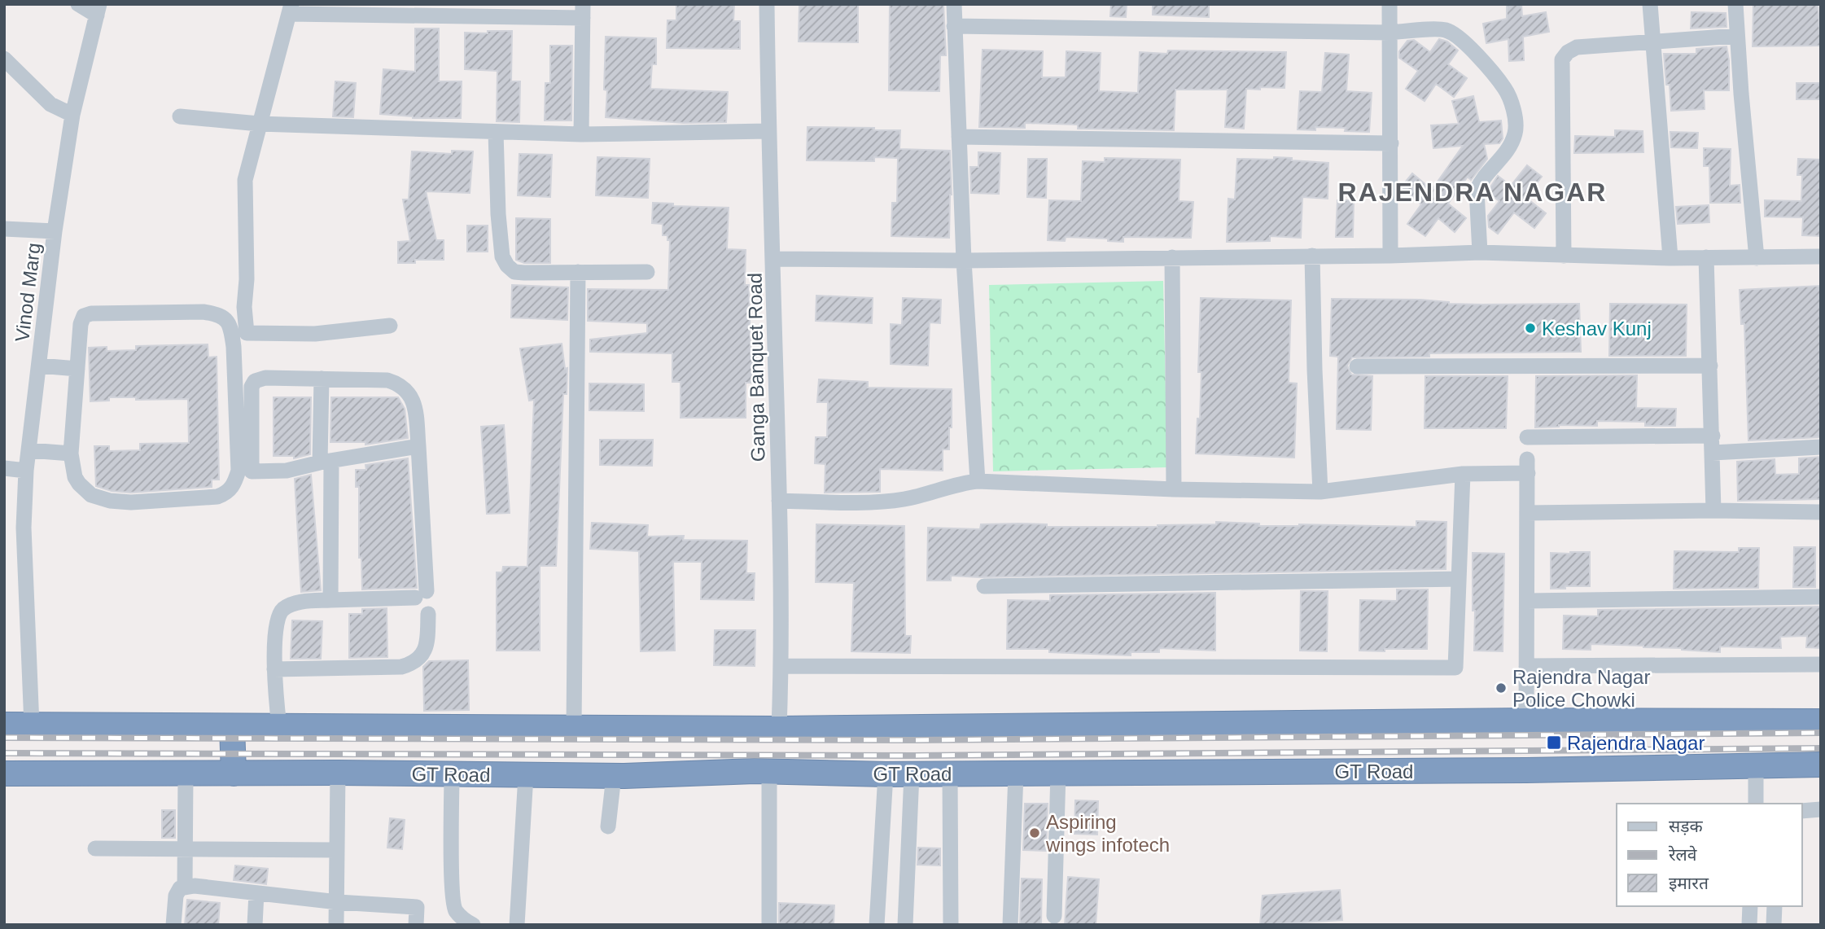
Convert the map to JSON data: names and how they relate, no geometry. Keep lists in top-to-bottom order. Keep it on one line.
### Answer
{"streets":{"highway":["GT Road"],"street":["Vinod Marg","Ganga Banquet Road"]},"districts":["RAJENDRA NAGAR"],"places":{"other":["Keshav Kunj","Rajendra Nagar Police Chowki","Aspiring wings infotech"],"transit":["Rajendra Nagar"]},"legend":["सड़क","रेलवे","इमारत"]}
